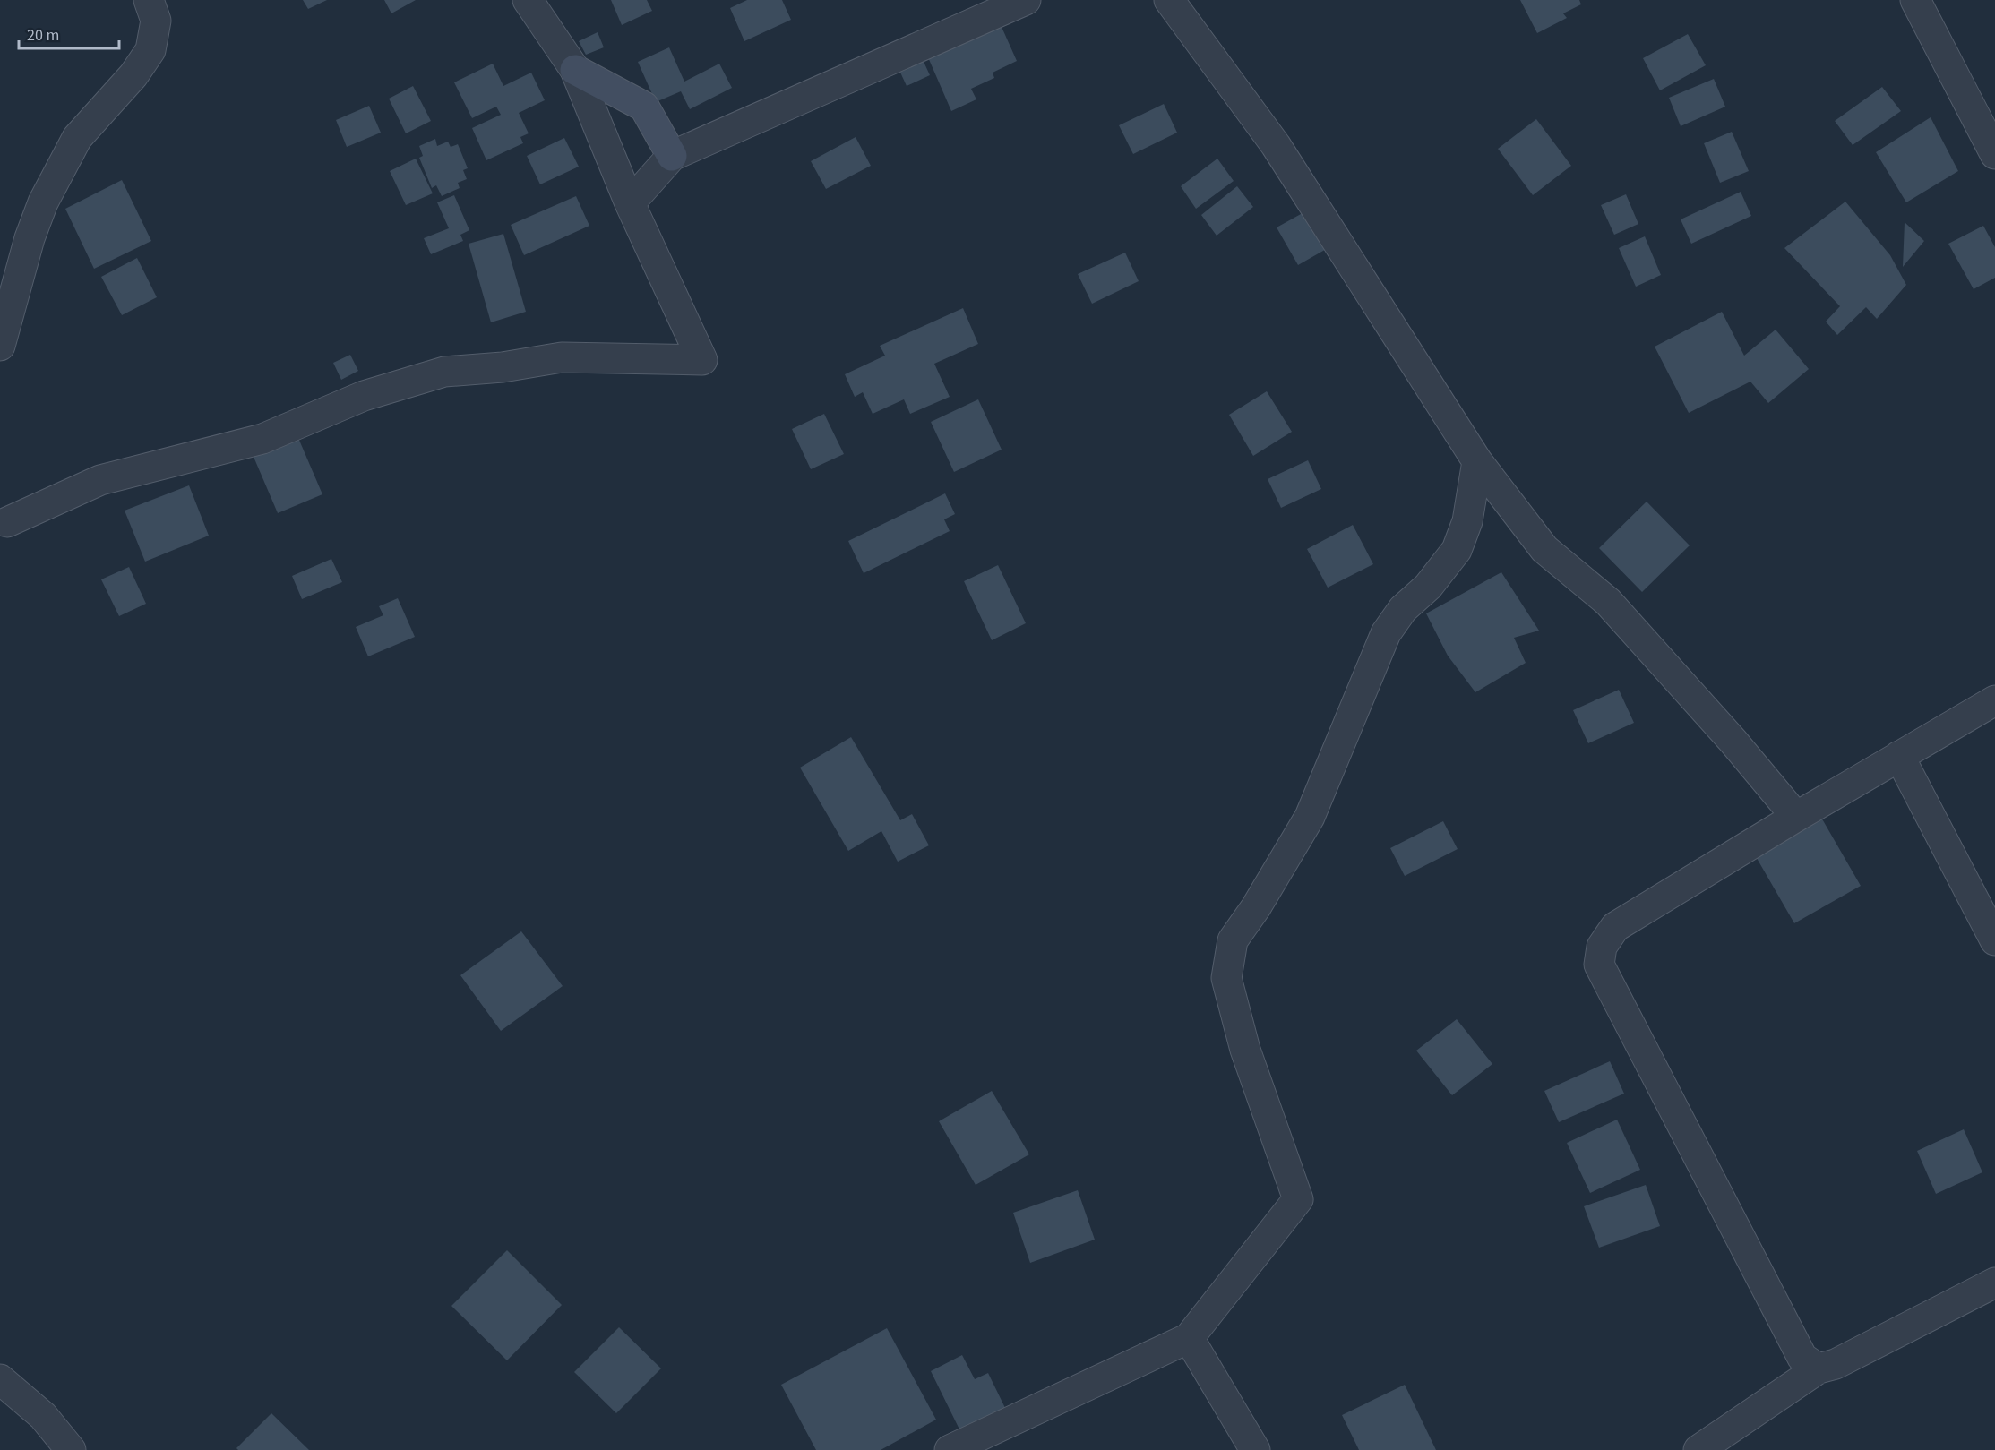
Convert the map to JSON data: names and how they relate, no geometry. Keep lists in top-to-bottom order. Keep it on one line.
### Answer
{"scale_bar":"20 m"}
